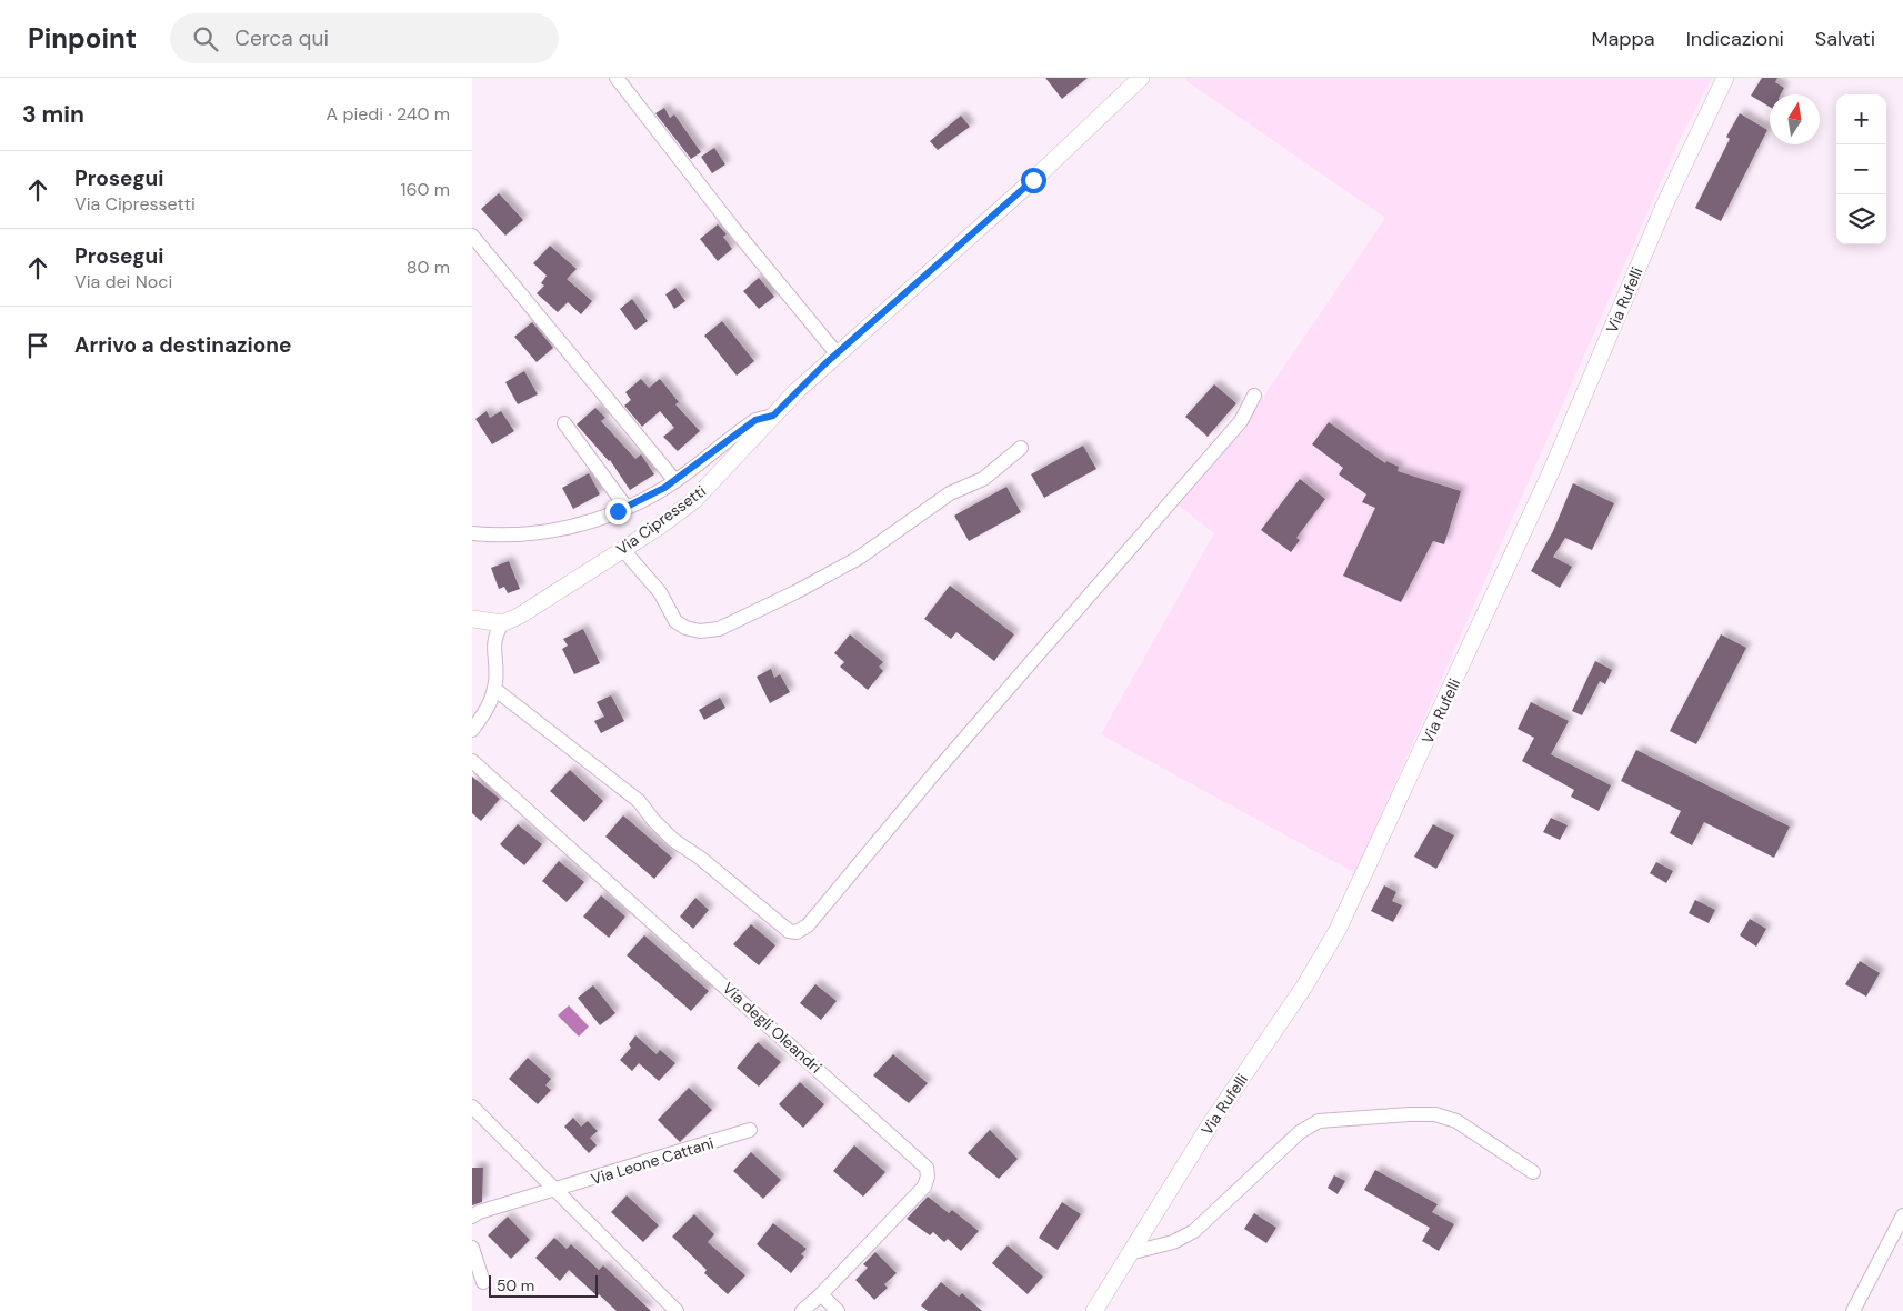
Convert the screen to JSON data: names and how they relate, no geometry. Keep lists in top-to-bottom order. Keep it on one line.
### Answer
{"streets":{"street":["Via Rufelli","Via Cipressetti","Via degli Oleandri","Via Leone Cattani"]},"scale_bar":"50 m","north":"top","page":{"header":"Pinpoint","search":"Cerca qui","nav":["Mappa","Indicazioni","Salvati"],"heading":["3 min","A piedi · 240 m"],"map_buttons":["+","−"],"list":[["Prosegui","Via Cipressetti","160 m"],["Prosegui","Via dei Noci","80 m"],"Arrivo a destinazione"],"scale":"50 m"}}
